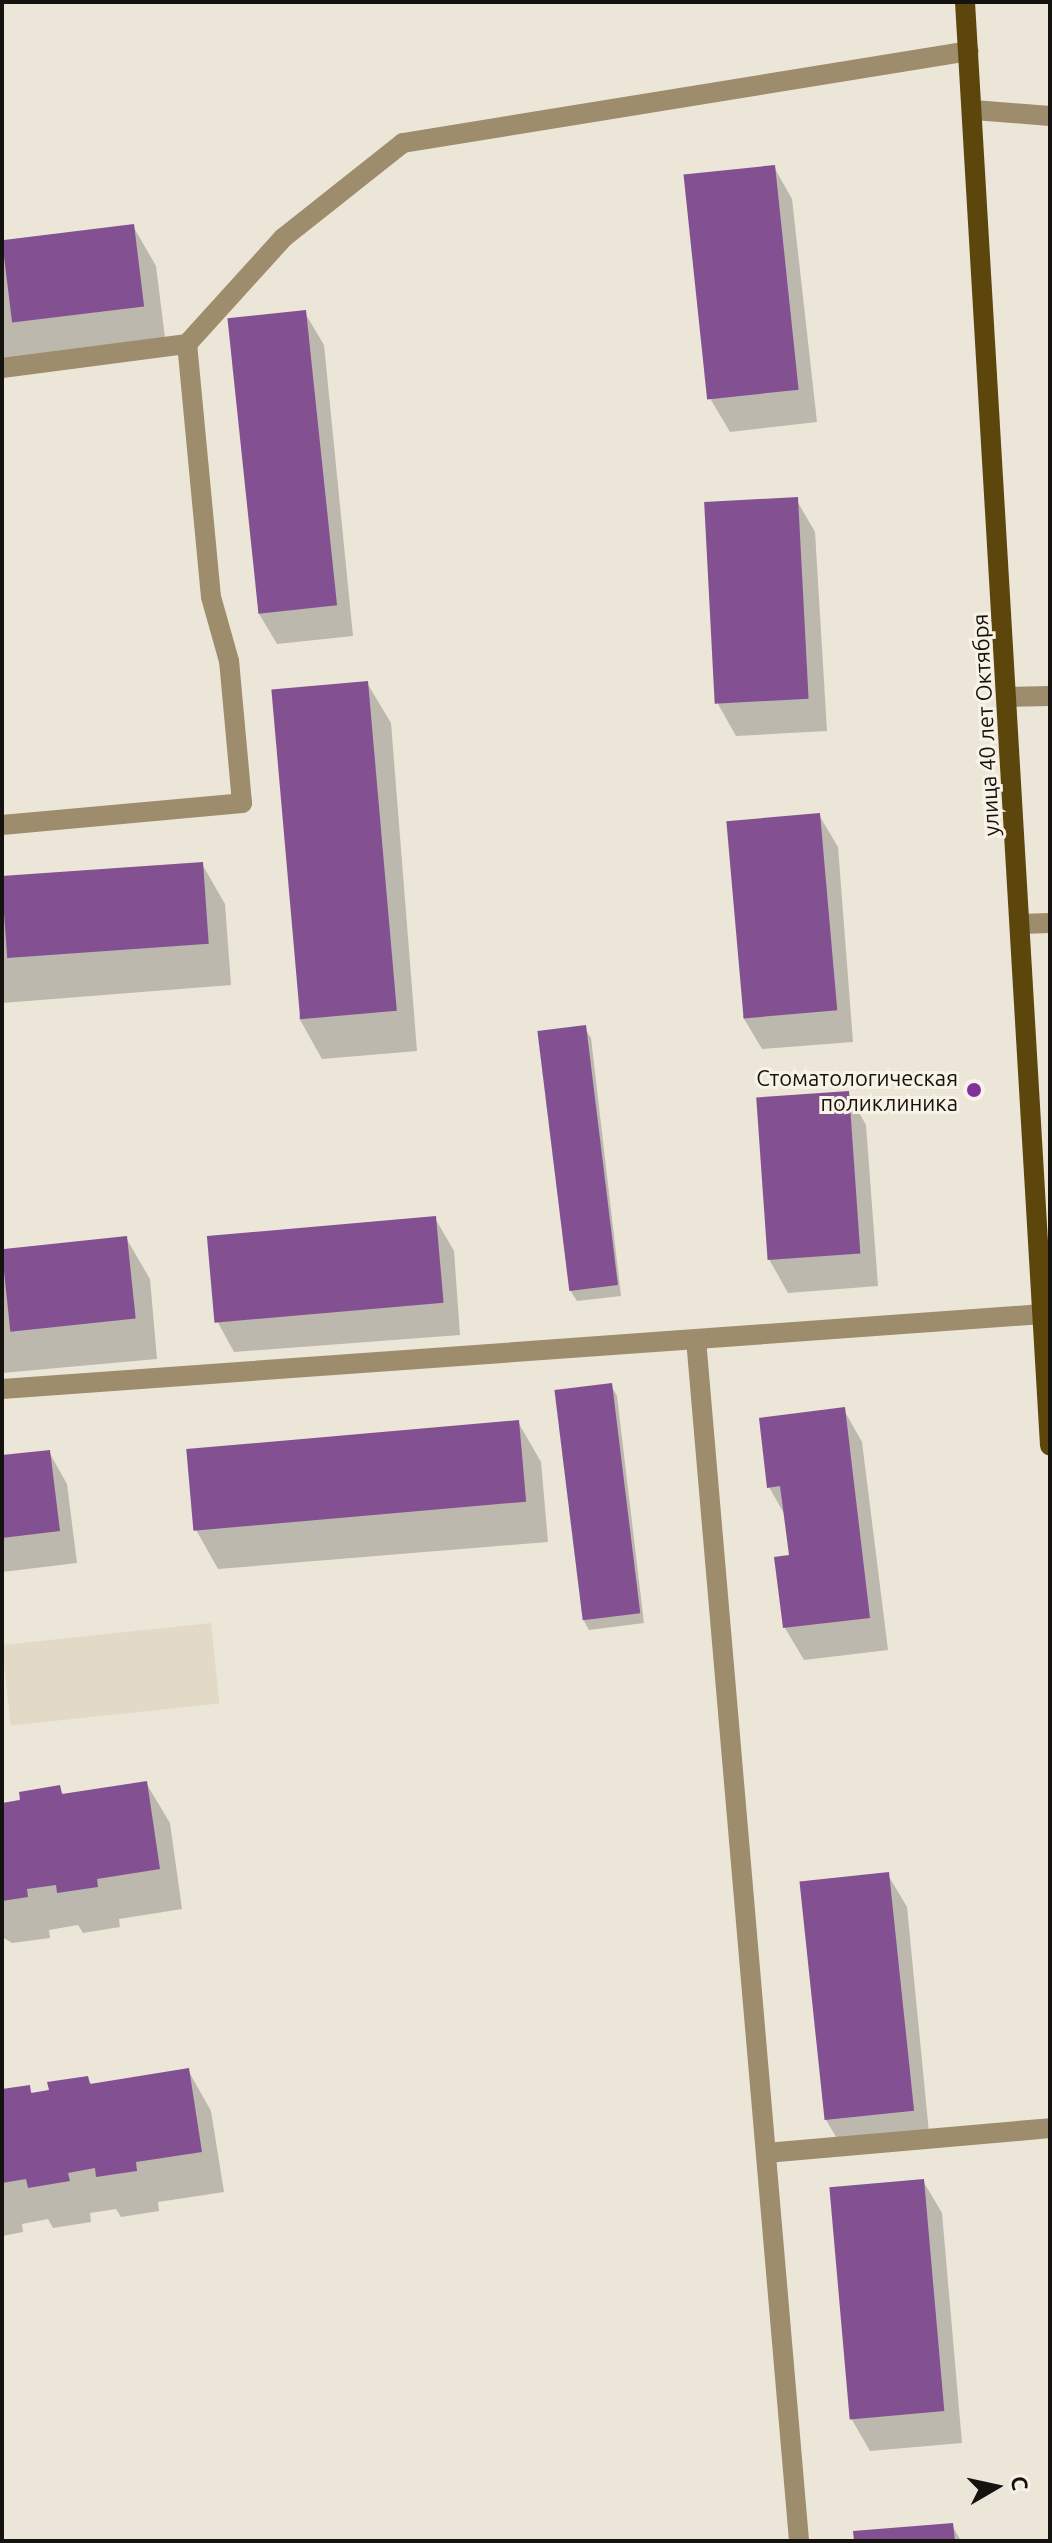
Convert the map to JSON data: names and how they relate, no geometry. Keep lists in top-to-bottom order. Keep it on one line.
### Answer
{"streets":{"main road":["улица 40 лет Октября"]},"places":["Стоматологическая поликлиника"],"north":"right"}
